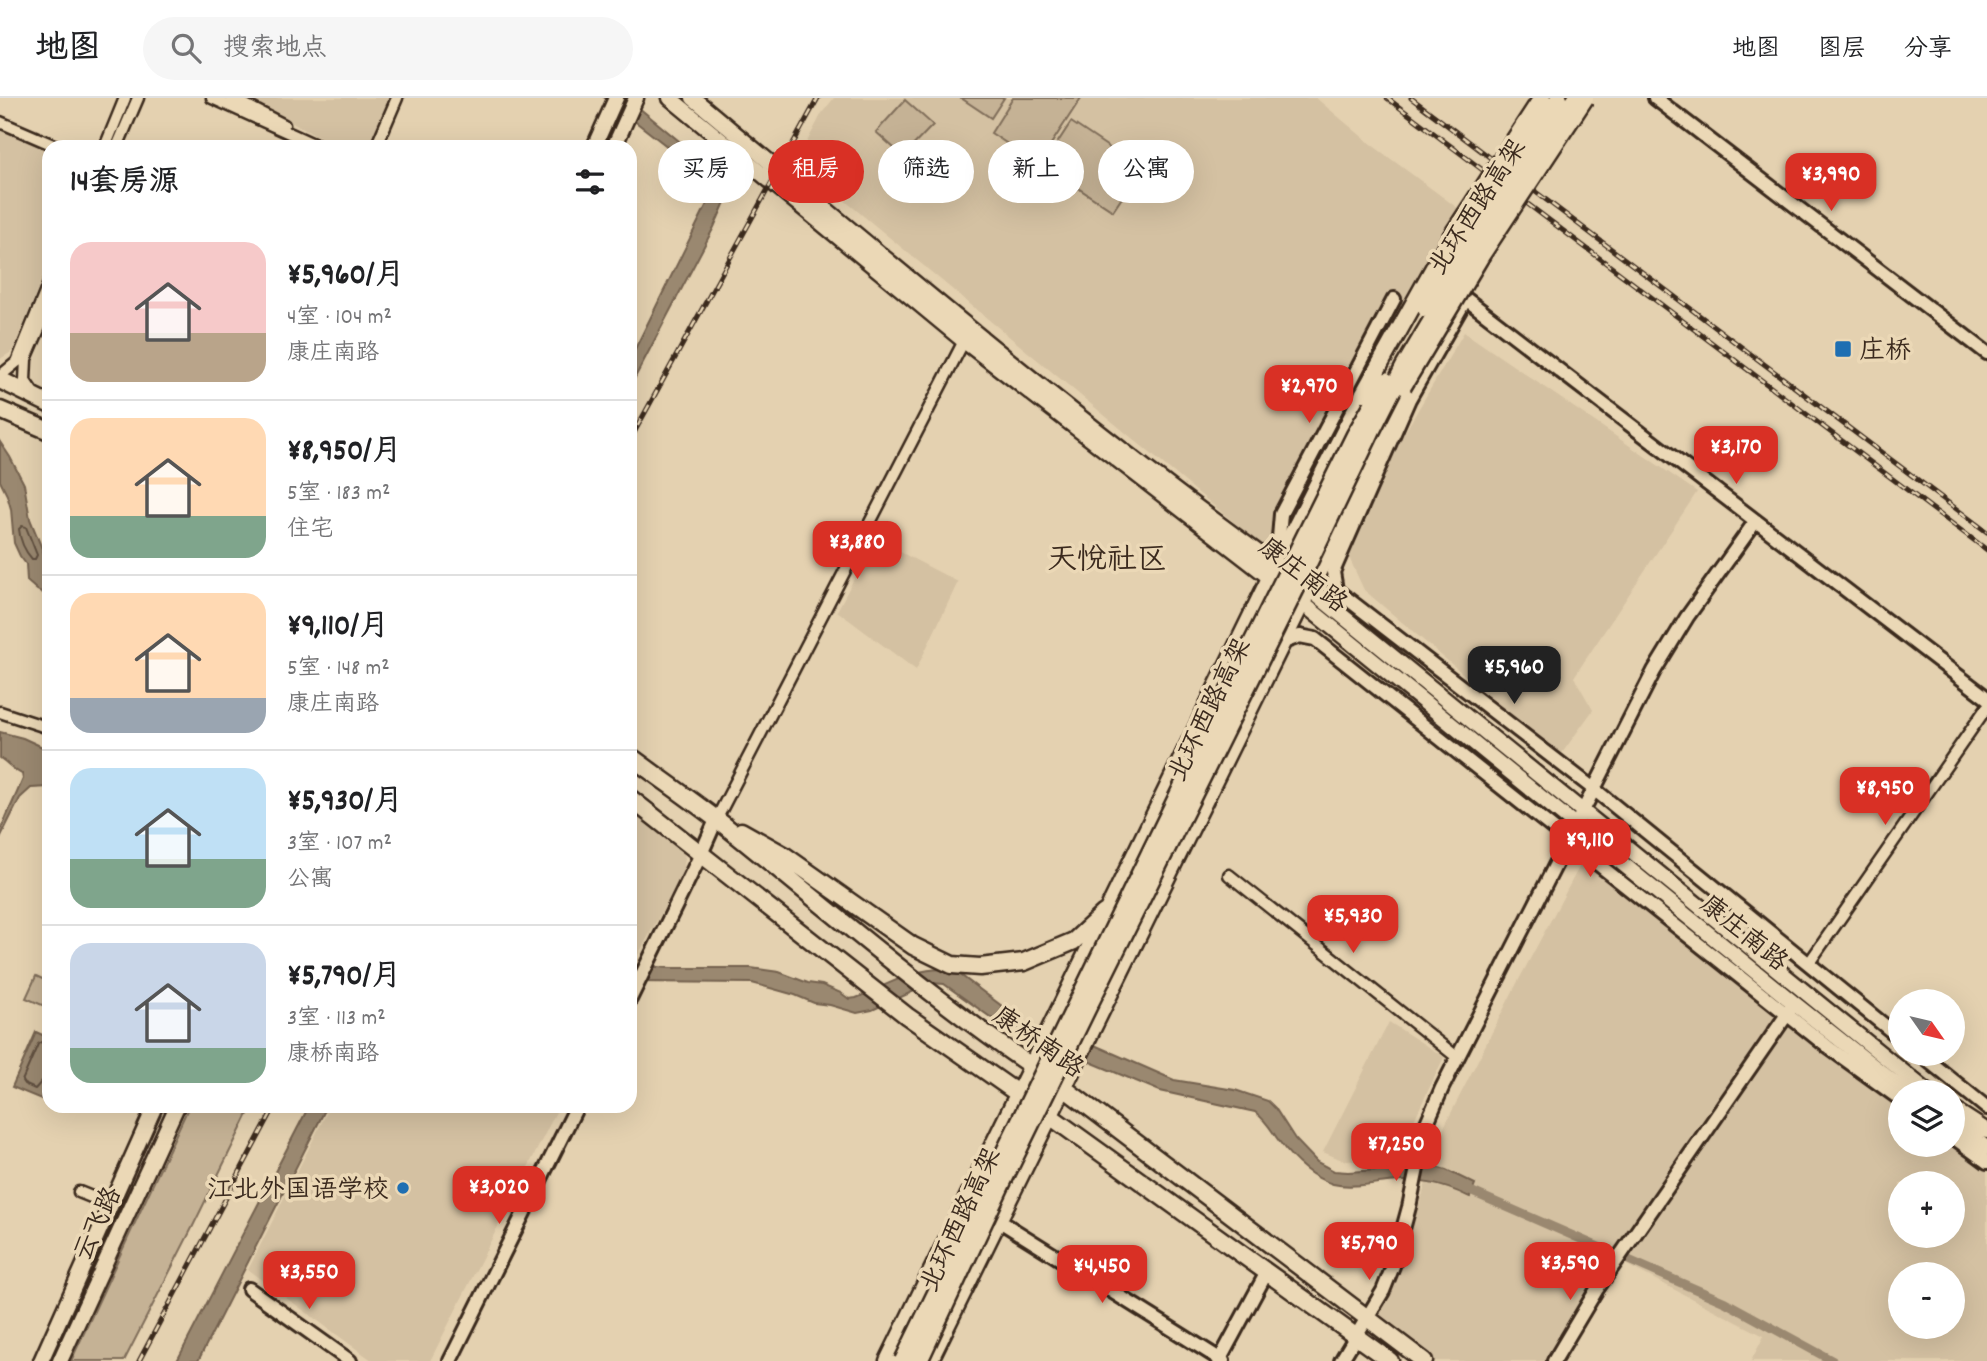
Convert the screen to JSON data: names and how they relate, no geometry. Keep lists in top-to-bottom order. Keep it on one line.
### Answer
{"streets":{"main road":["北环西路高架","康庄南路","康桥南路","云飞路"]},"districts":["天悦社区"],"places":{"transit":["庄桥"],"other":["江北外国语学校"]},"north":"bottom right","page":{"header":"地图","search":"搜索地点","nav":["地图","图层","分享"],"chip":["买房","租房","筛选","新上","公寓"],"heading":"14套房源","price":["¥3,990","¥2,970","¥3,170","¥3,880","¥5,960","¥8,950","¥9,110","¥5,930","¥7,250","¥3,020","¥5,790","¥3,590","¥4,450","¥3,550"],"list":[{"name":"¥5,960/月","note":"4室 · 104 m² · 康庄南路"},{"name":"¥8,950/月","note":"5室 · 183 m² · 住宅"},{"name":"¥9,110/月","note":"5室 · 148 m² · 康庄南路"},{"name":"¥5,930/月","note":"3室 · 107 m² · 公寓"},{"name":"¥5,790/月","note":"3室 · 113 m² · 康桥南路"}],"map_buttons":["+","−"]}}
